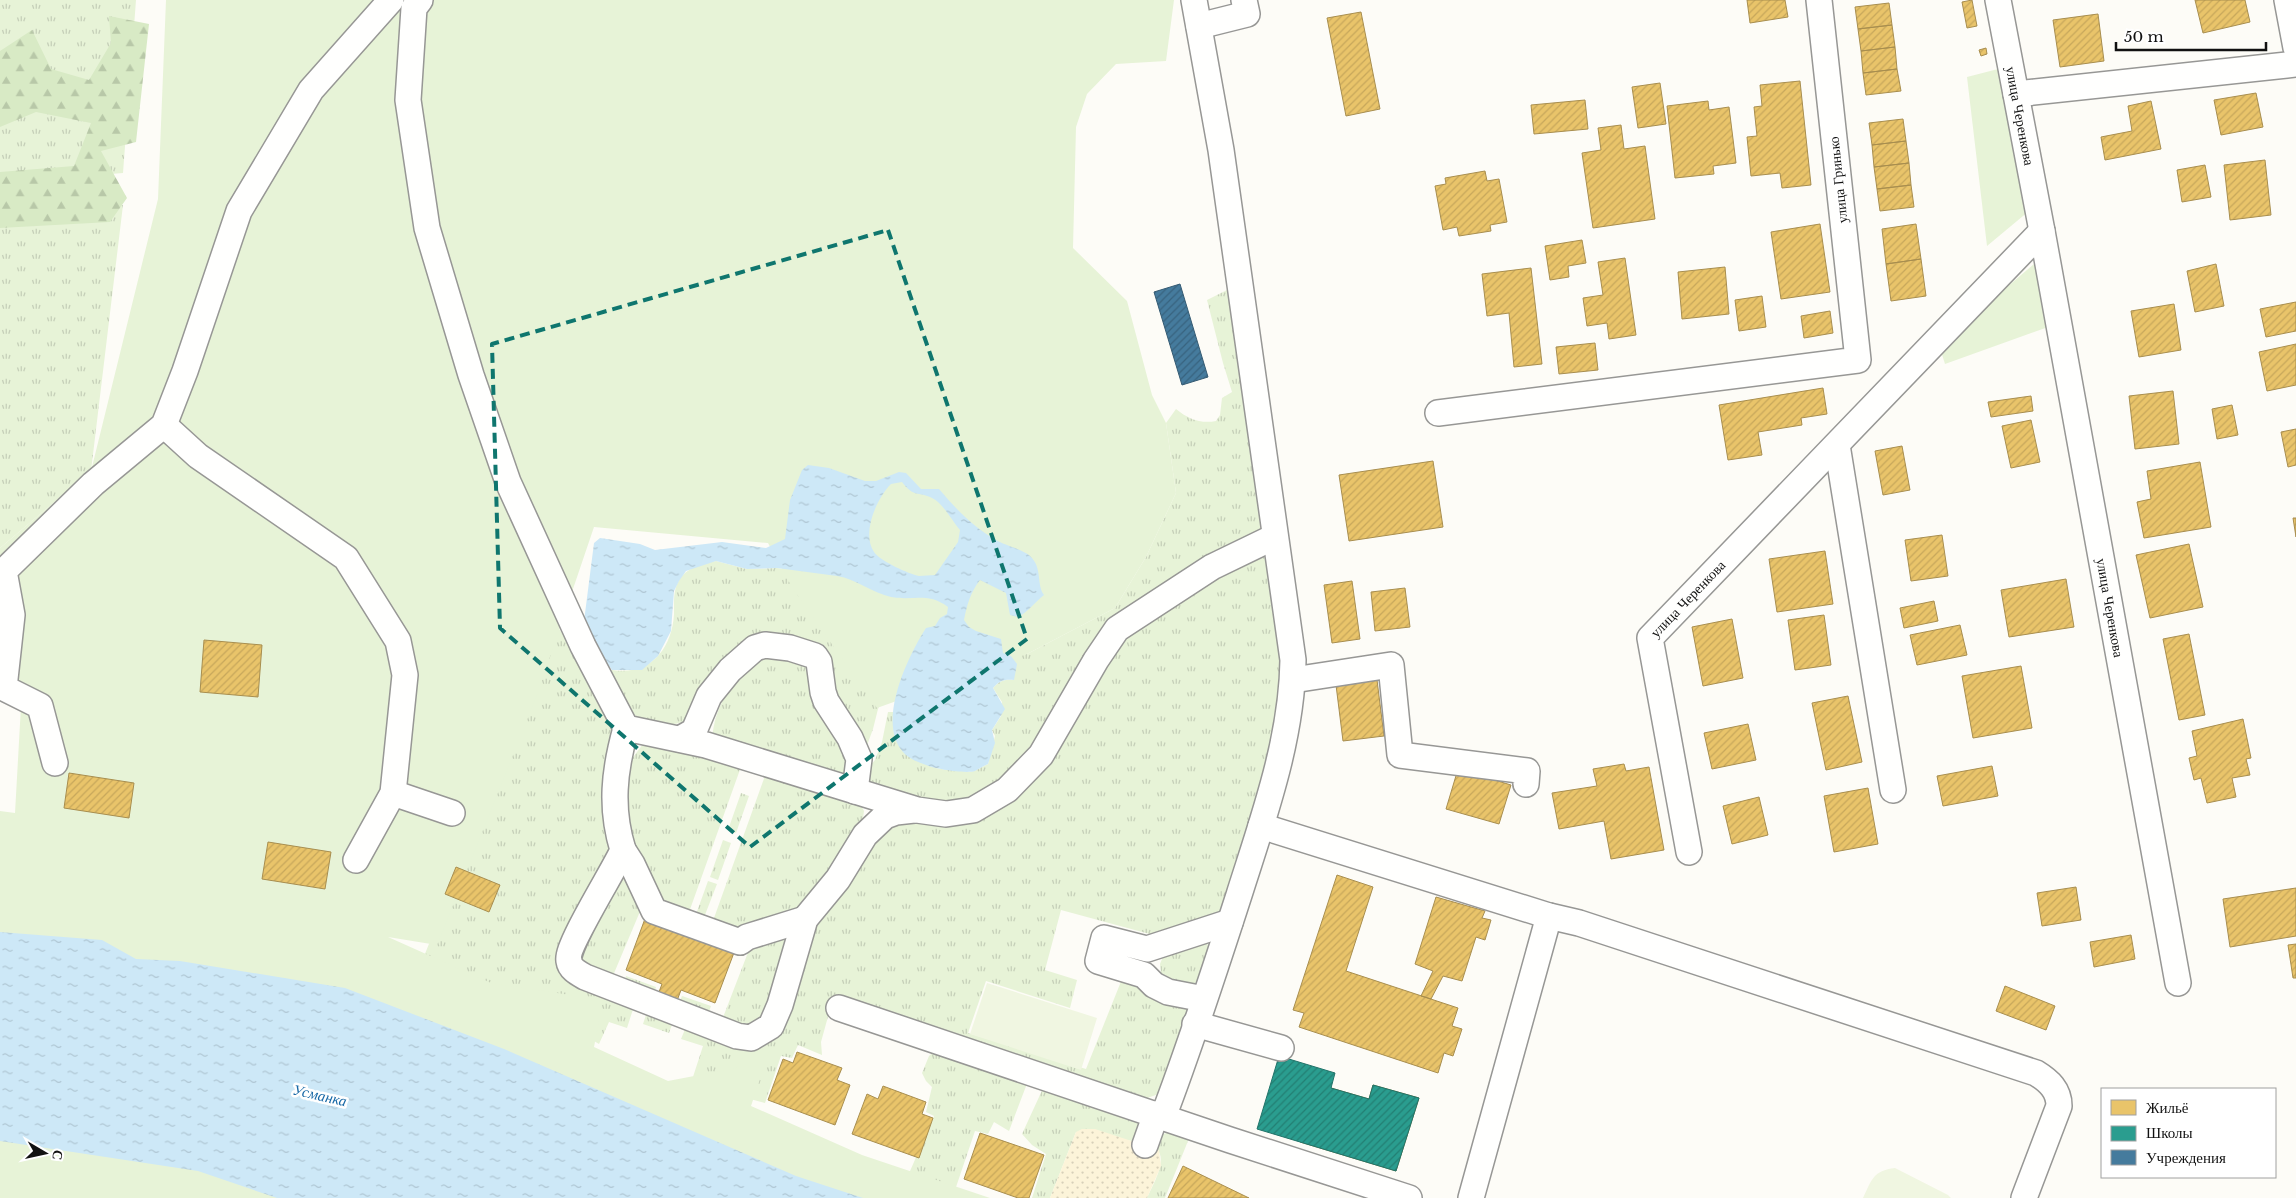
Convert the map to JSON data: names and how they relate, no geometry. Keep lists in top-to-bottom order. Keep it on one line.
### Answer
{"streets":{"street":["улица Черенкова","улица Гринько"]},"water":["Усманка"],"legend":["Жильё","Школы","Учреждения"],"scale_bar":"50 m","north":"right"}
